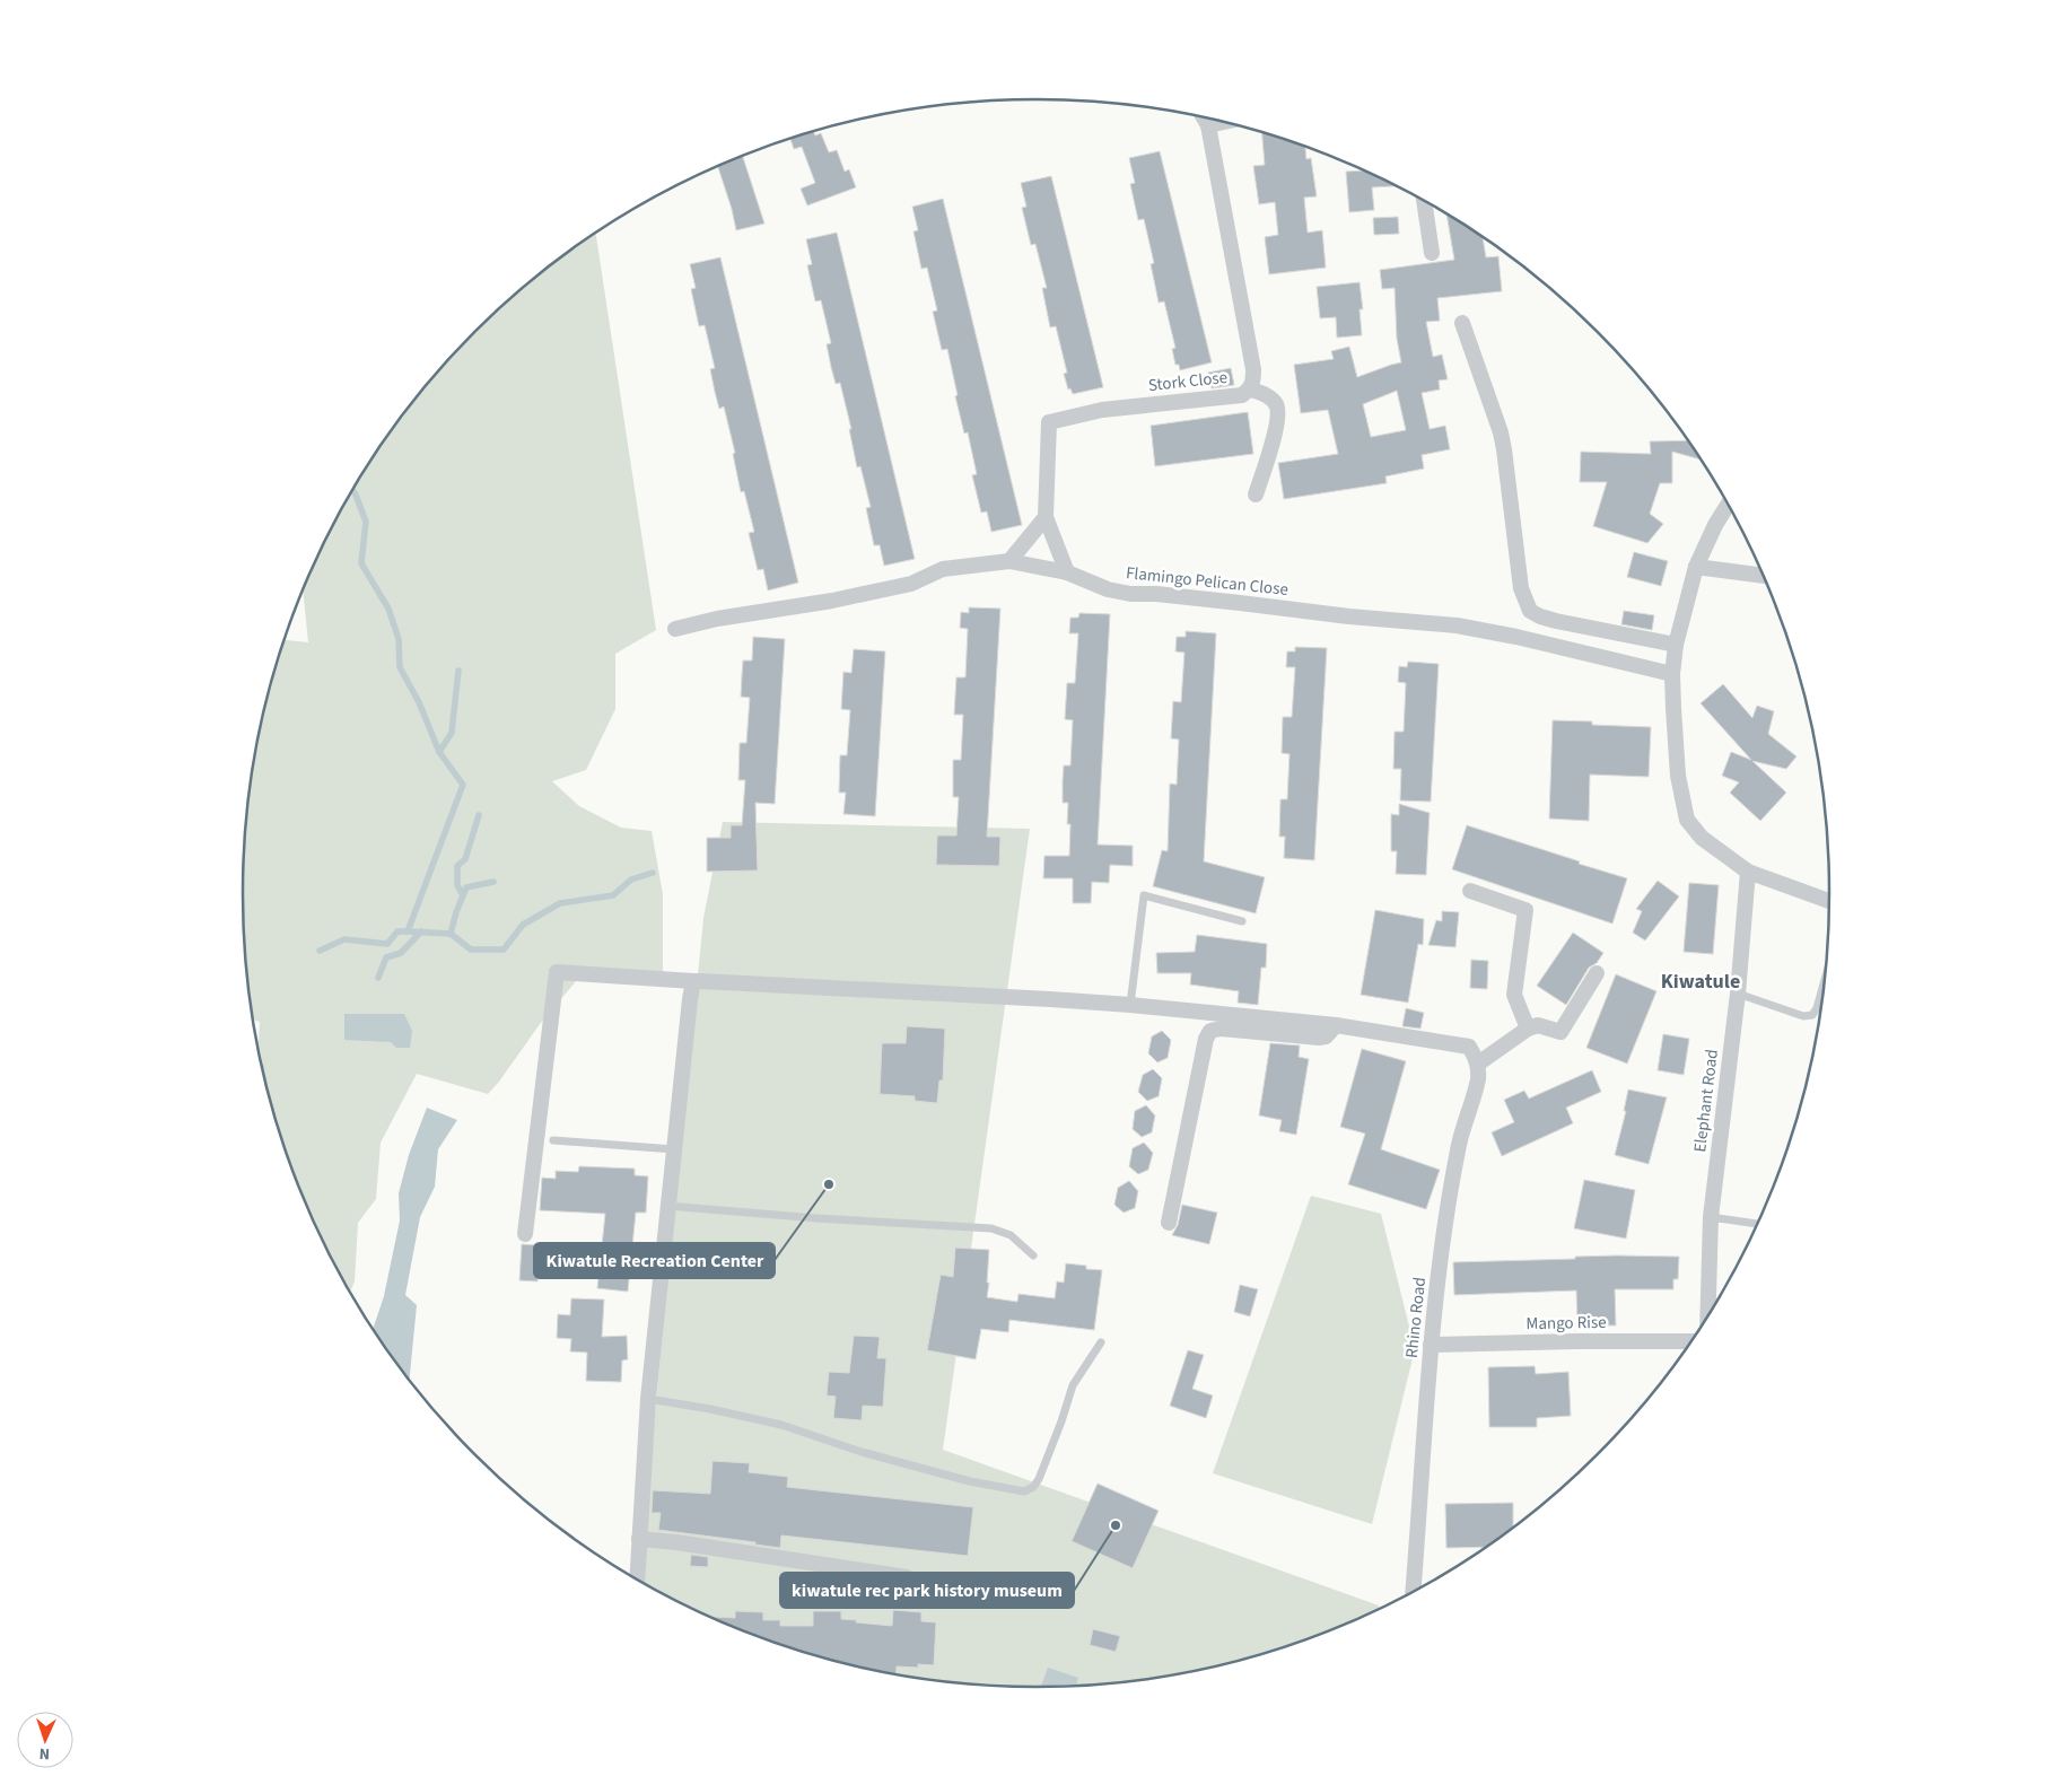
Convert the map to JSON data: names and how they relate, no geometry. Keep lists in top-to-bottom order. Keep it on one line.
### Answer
{"streets":{"street":["Stork Close","Flamingo Pelican Close","Elephant Road","Rhino Road","Mango Rise"]},"crossings":[["Stork Close","Flamingo Pelican Close"],["Rhino Road","Mango Rise"]],"districts":["Kiwatule"],"places":["Kiwatule Recreation Center","kiwatule rec park history museum"],"north":"bottom"}
